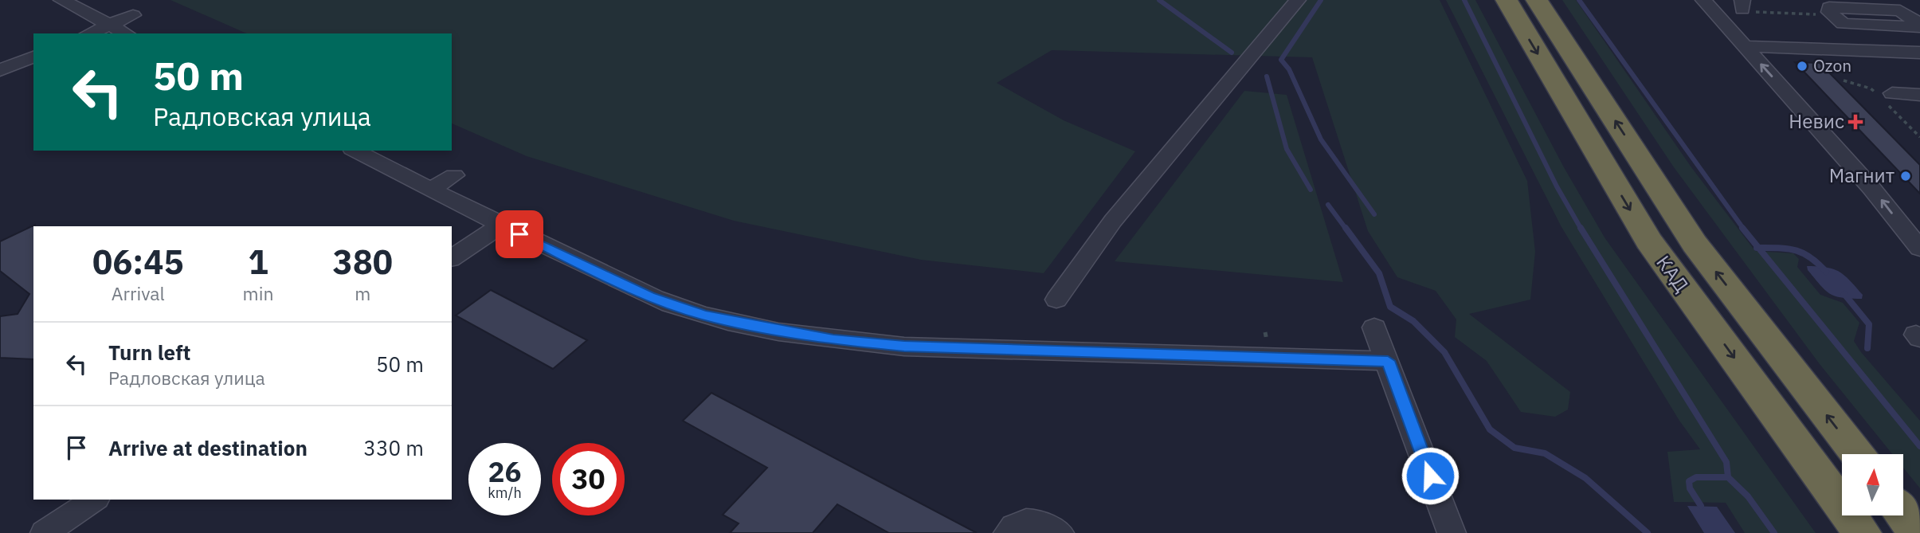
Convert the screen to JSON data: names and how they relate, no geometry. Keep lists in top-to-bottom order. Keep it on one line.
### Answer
{"streets":{"highway":["КАД"]},"places":{"other":["Ozon","Магнит"],"health":["Невис"]},"north":"top","page":{"turn":["50 m","Радловская улица"],"eta":["06:45","Arrival","1","min","380","m"],"list":[{"name":"Turn left","note":"Радловская улица","value":"50 m"},{"name":"Arrive at destination","value":"330 m"}],"speed":"26 km/h","limit":"30"}}
